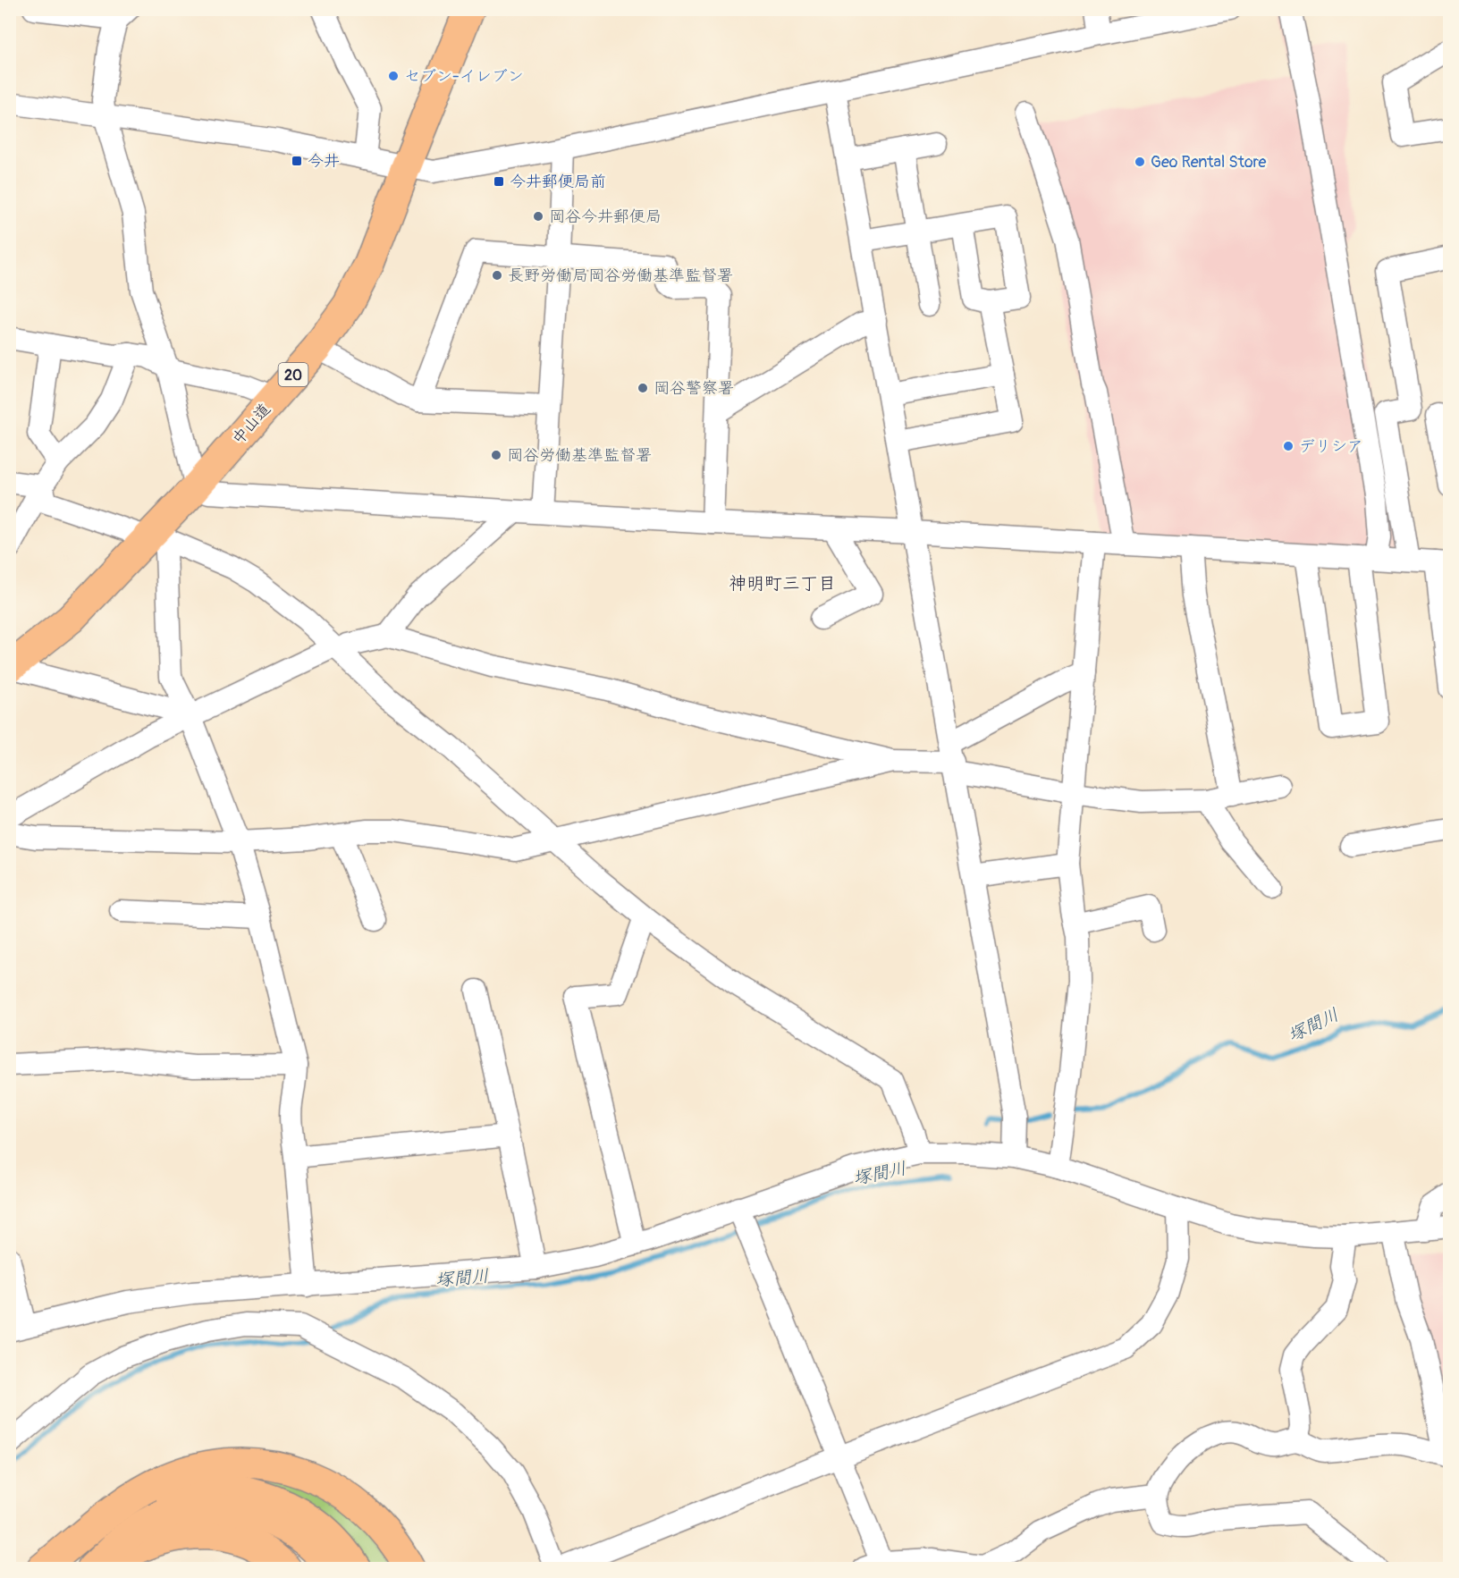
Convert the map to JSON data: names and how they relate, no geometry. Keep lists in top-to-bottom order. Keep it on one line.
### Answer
{"streets":{"highway":["20","中山道"]},"districts":["神明町三丁目"],"water":["塚間川"],"places":{"other":["セブン-イレブン","Geo Rental Store","岡谷今井郵便局","長野労働局岡谷労働基準監督署","岡谷警察署","デリシア","岡谷労働基準監督署"],"transit":["今井","今井郵便局前"]}}
